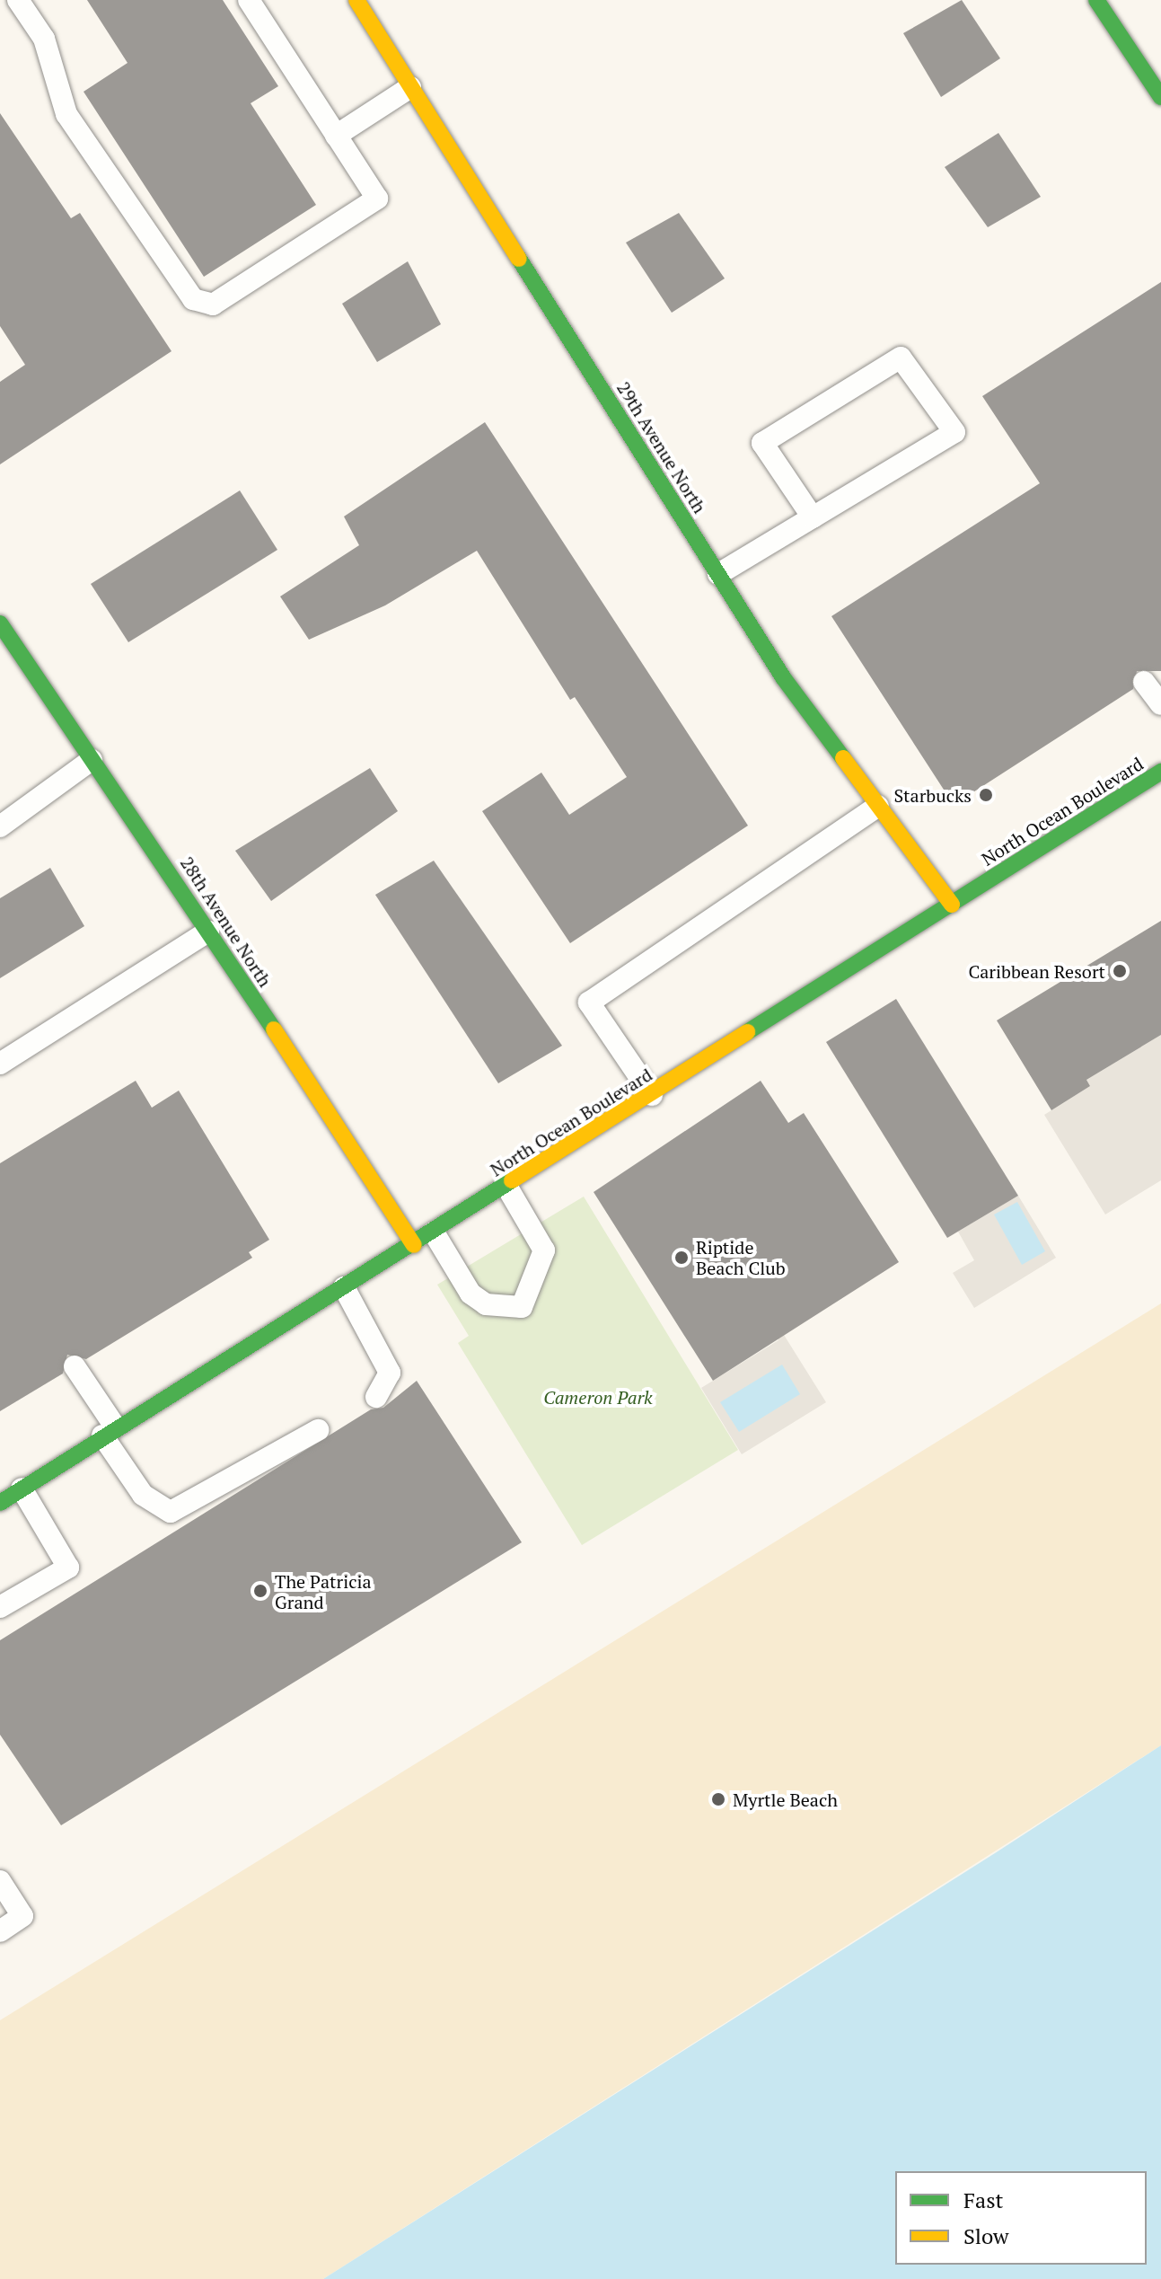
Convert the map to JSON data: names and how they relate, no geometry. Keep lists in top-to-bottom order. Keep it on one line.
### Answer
{"streets":{"main road":["29th Avenue North","North Ocean Boulevard","28th Avenue North"]},"crossings":[["29th Avenue North","North Ocean Boulevard"],["North Ocean Boulevard","28th Avenue North"]],"parks":["Cameron Park"],"places":["Starbucks","Caribbean Resort","Riptide Beach Club","The Patricia Grand","Myrtle Beach"],"legend":["Fast","Slow"]}
